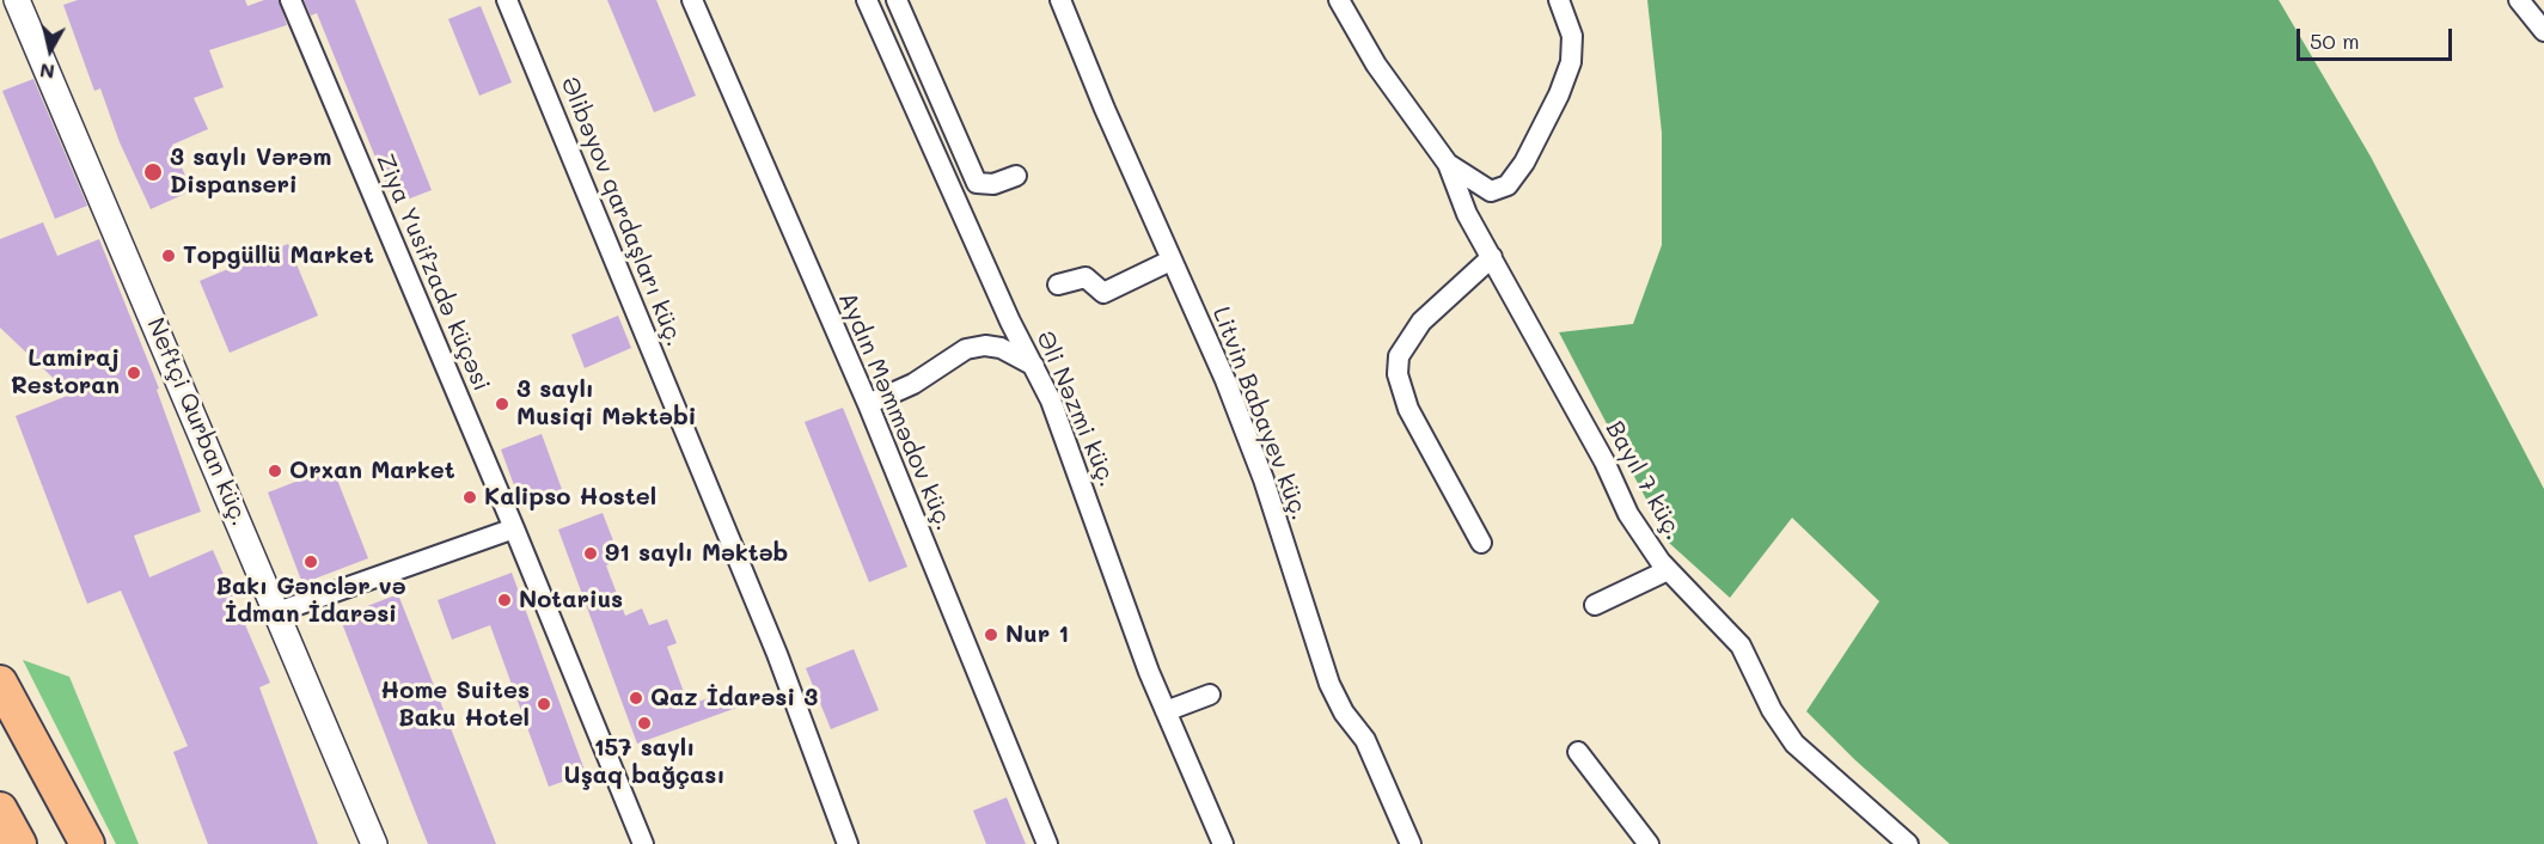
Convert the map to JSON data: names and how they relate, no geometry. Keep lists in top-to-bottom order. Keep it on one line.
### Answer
{"streets":{"street":["Əlibəyov qardaşları küç.","Ziya Yusifzadə küçəsi","Əli Nəzmi küç.","Aydın Məmmədov küç.","Litvin Babayev küç.","Neftçi Qurban küç.","Bayıl 7 küç."]},"places":["3 saylı Vərəm Dispanseri","Topgüllü Market","Lamiraj Restoran","3 saylı Musiqi Məktəbi","Orxan Market","Kalipso Hostel","91 saylı Məktəb","Bakı Gənclər və İdman İdarəsi","Notarius","Nur 1","Qaz İdarəsi 3","Home Suites Baku Hotel","157 saylı Uşaq bağçası"],"scale_bar":"50 m","north":"bottom"}
